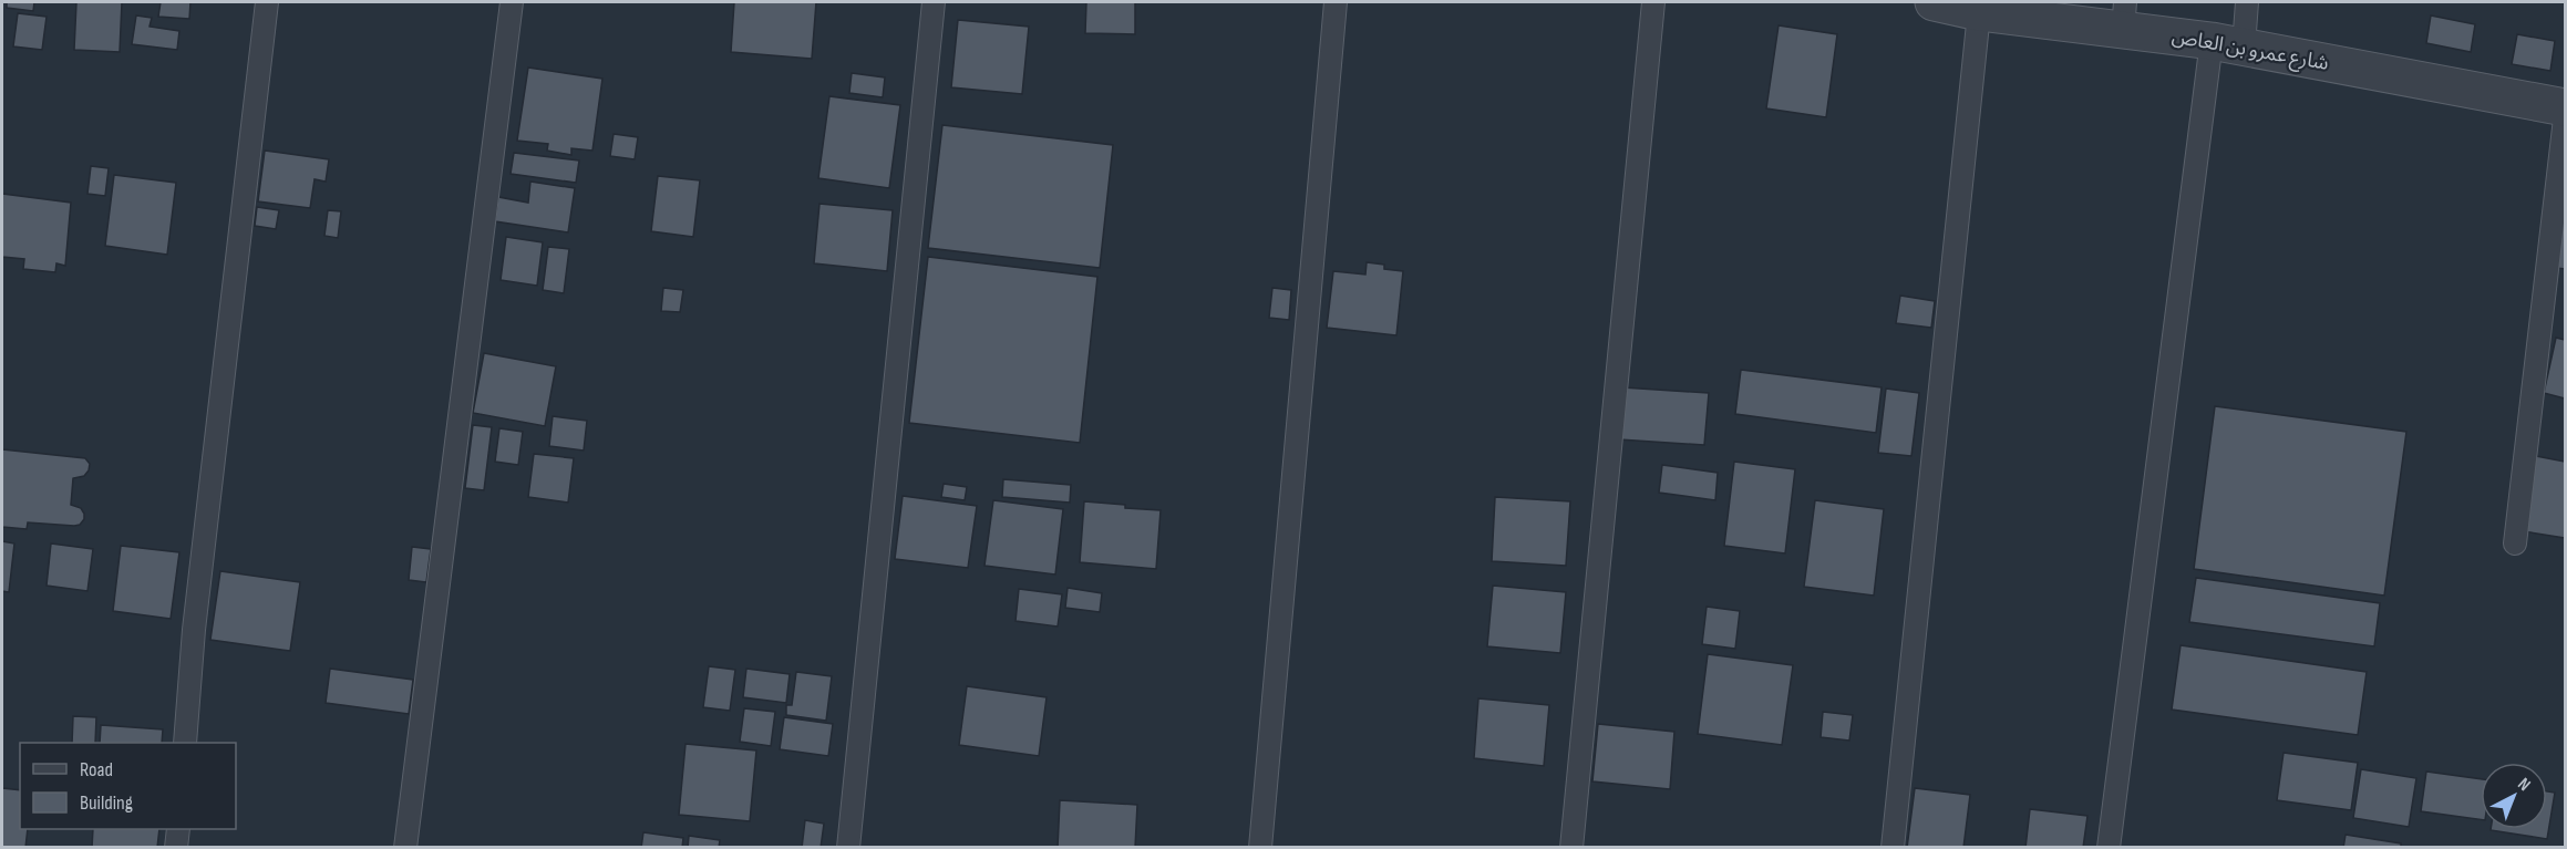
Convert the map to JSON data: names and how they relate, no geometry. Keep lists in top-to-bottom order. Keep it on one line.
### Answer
{"streets":{"street":["شارع عمرو بن العاص"]},"legend":["Road","Building"],"north":"top right"}
